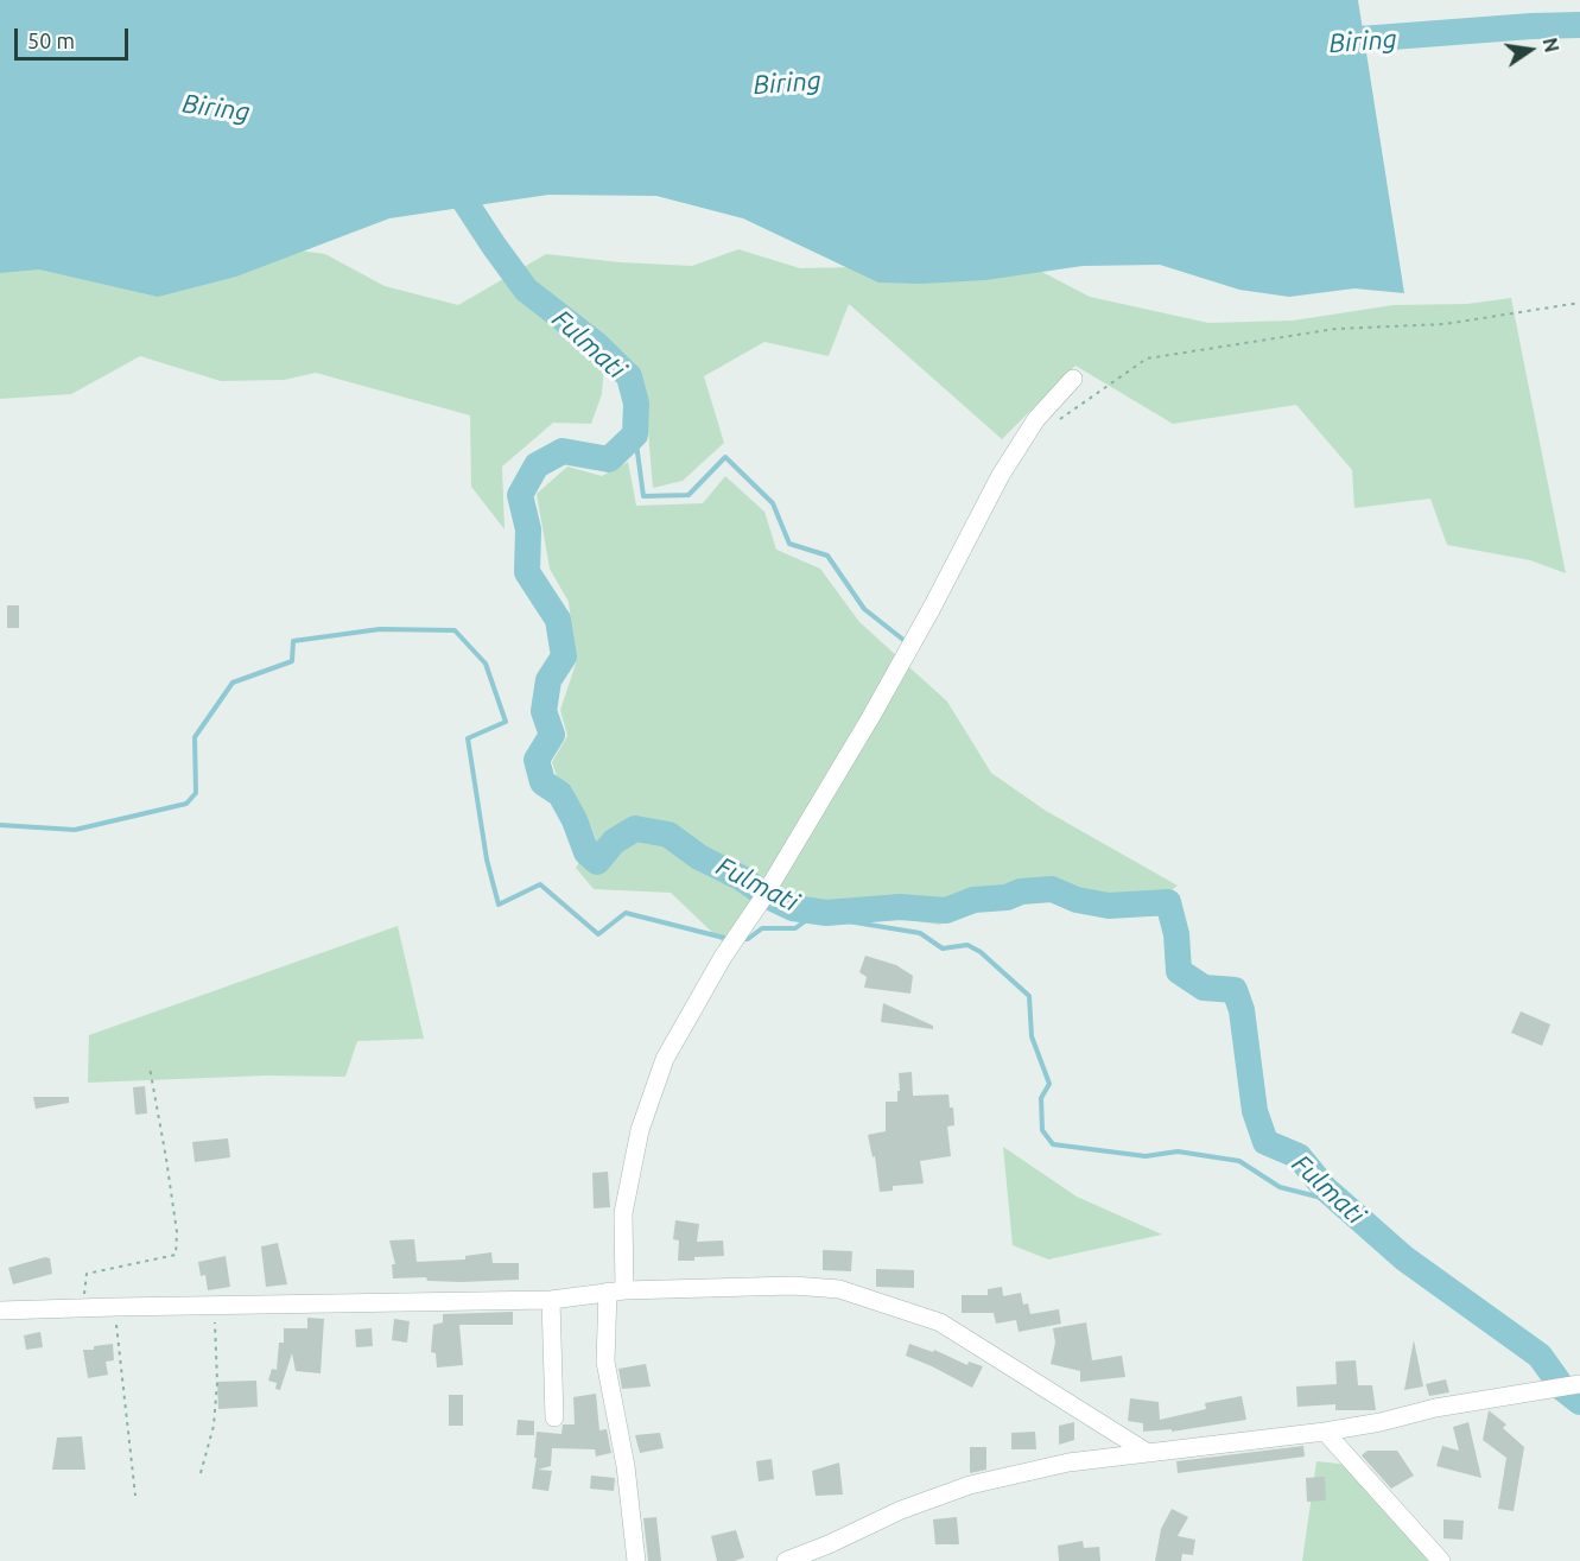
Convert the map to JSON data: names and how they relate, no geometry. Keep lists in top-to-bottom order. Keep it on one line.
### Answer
{"water":["Biring","Fulmati"],"scale_bar":"50 m","north":"right"}
